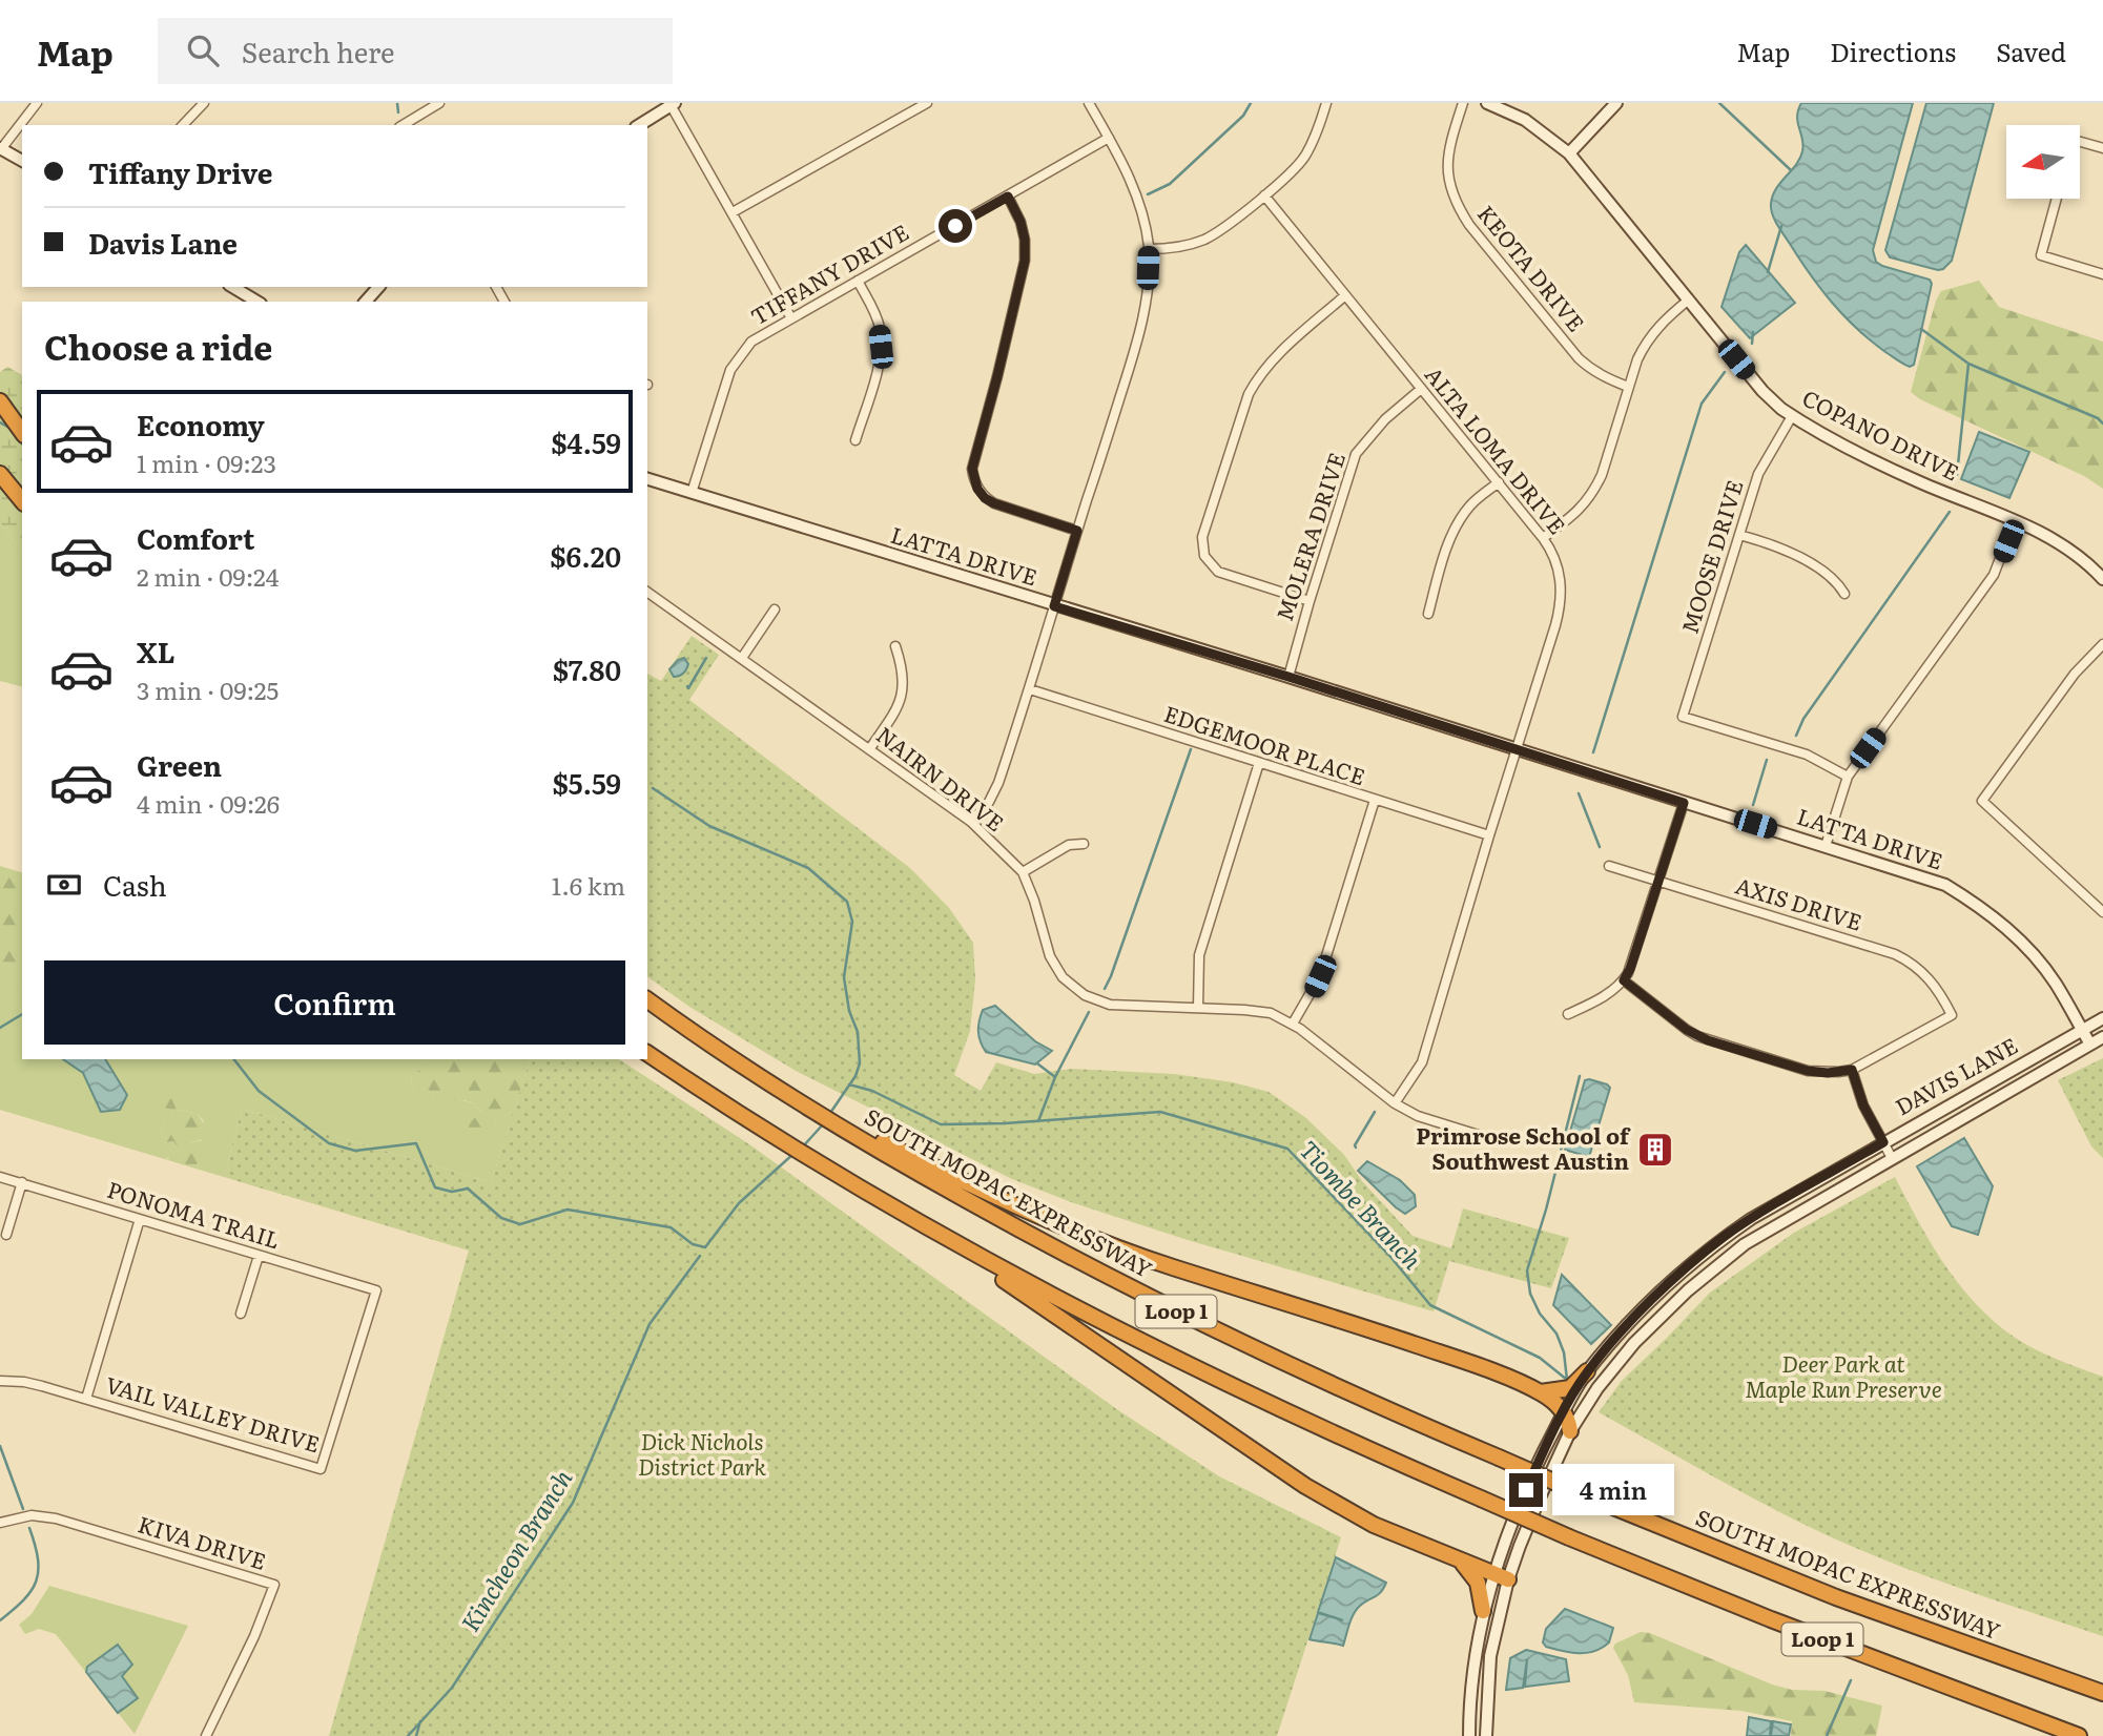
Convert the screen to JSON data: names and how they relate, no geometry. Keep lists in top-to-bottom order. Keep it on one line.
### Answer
{"streets":{"highway":["SOUTH MOPAC EXPRESSWAY","Loop 1"],"street":["KEOTA DRIVE","TIFFANY DRIVE","COPANO DRIVE","ALTA LOMA DRIVE","MOLERA DRIVE","LATTA DRIVE","MOOSE DRIVE","EDGEMOOR PLACE","NAIRN DRIVE","AXIS DRIVE","DAVIS LANE","PONOMA TRAIL","VAIL VALLEY DRIVE","KIVA DRIVE"]},"crossings":[["TIFFANY DRIVE","LATTA DRIVE"],["COPANO DRIVE","MOOSE DRIVE"],["ALTA LOMA DRIVE","MOLERA DRIVE"],["ALTA LOMA DRIVE","LATTA DRIVE"],["ALTA LOMA DRIVE","EDGEMOOR PLACE"],["ALTA LOMA DRIVE","NAIRN DRIVE"],["MOLERA DRIVE","LATTA DRIVE"],["LATTA DRIVE","DAVIS LANE"],["PONOMA TRAIL","VAIL VALLEY DRIVE"]],"water":["Tiombe Branch","Kincheon Branch"],"parks":["Deer Park at Maple Run Preserve","Dick Nichols District Park"],"places":{"building":["Primrose School of Southwest Austin"]},"north":"left","page":{"header":"Map","search":"Search here","nav":["Map","Directions","Saved"],"banner":["Tiffany Drive","Davis Lane"],"heading":"Choose a ride","list":[{"name":"Economy","note":"1 min · 09:23","value":"$4.59"},{"name":"Comfort","note":"2 min · 09:24","value":"$6.20"},{"name":"XL","note":"3 min · 09:25","value":"$7.80"},{"name":"Green","note":"4 min · 09:26","value":"$5.59"}],"pay":["Cash","1.6 km"],"buttons":"Confirm","bubble":"4 min"}}
